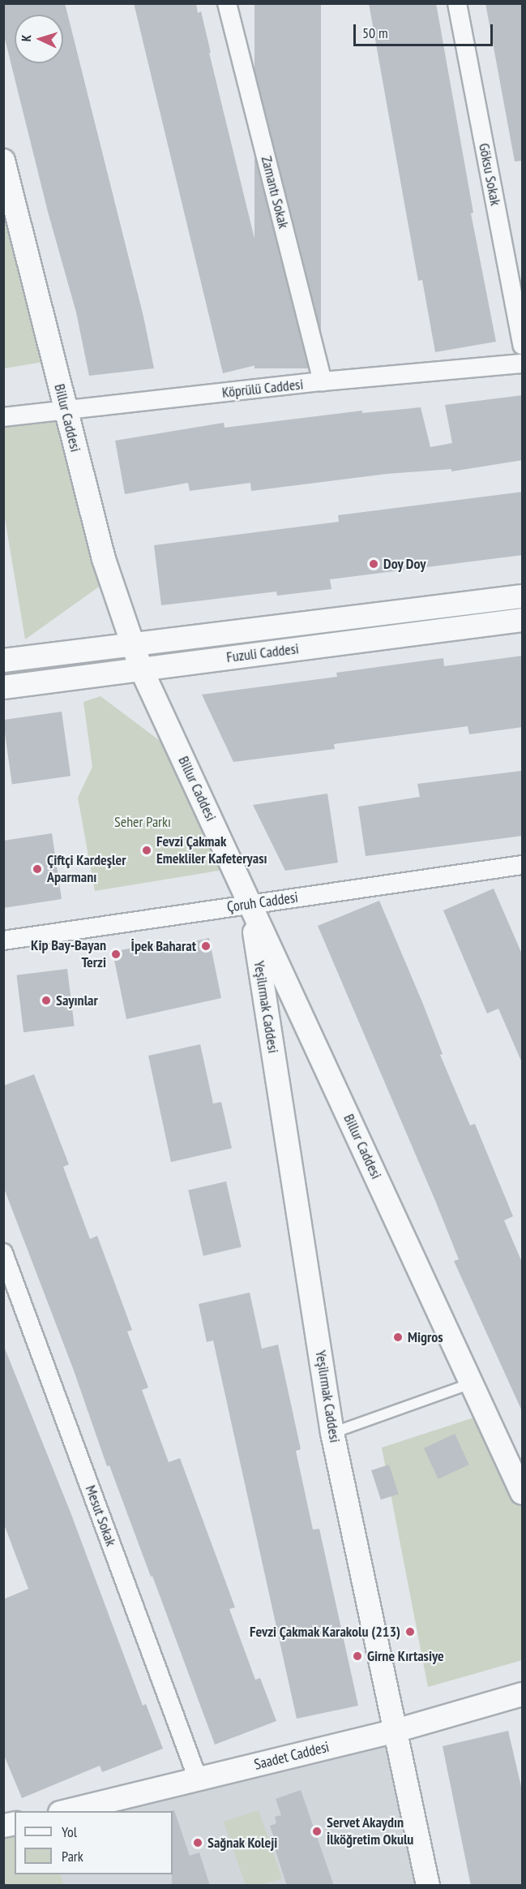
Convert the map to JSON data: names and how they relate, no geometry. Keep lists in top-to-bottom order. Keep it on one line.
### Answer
{"streets":{"street":["Göksu Sokak","Zamantı Sokak","Köprülü Caddesi","Billur Caddesi","Fuzuli Caddesi","Çoruh Caddesi","Yeşilırmak Caddesi","Mesut Sokak","Saadet Caddesi"]},"crossings":[["Zamantı Sokak","Köprülü Caddesi"],["Köprülü Caddesi","Billur Caddesi"],["Billur Caddesi","Fuzuli Caddesi"],["Billur Caddesi","Çoruh Caddesi"],["Billur Caddesi","Yeşilırmak Caddesi"],["Çoruh Caddesi","Yeşilırmak Caddesi"],["Yeşilırmak Caddesi","Saadet Caddesi"],["Mesut Sokak","Saadet Caddesi"]],"parks":["Seher Parkı"],"places":["Doy Doy","Fevzi Çakmak Emekliler Kafeteryası","Çiftçi Kardeşler Aparmanı","İpek Baharat","Kip Bay-Bayan Terzi","Sayınlar","Migros","Fevzi Çakmak Karakolu (213)","Girne Kırtasiye","Servet Akaydın İlköğretim Okulu","Sağnak Koleji"],"legend":["Yol","Park"],"scale_bar":"50 m","north":"left"}
